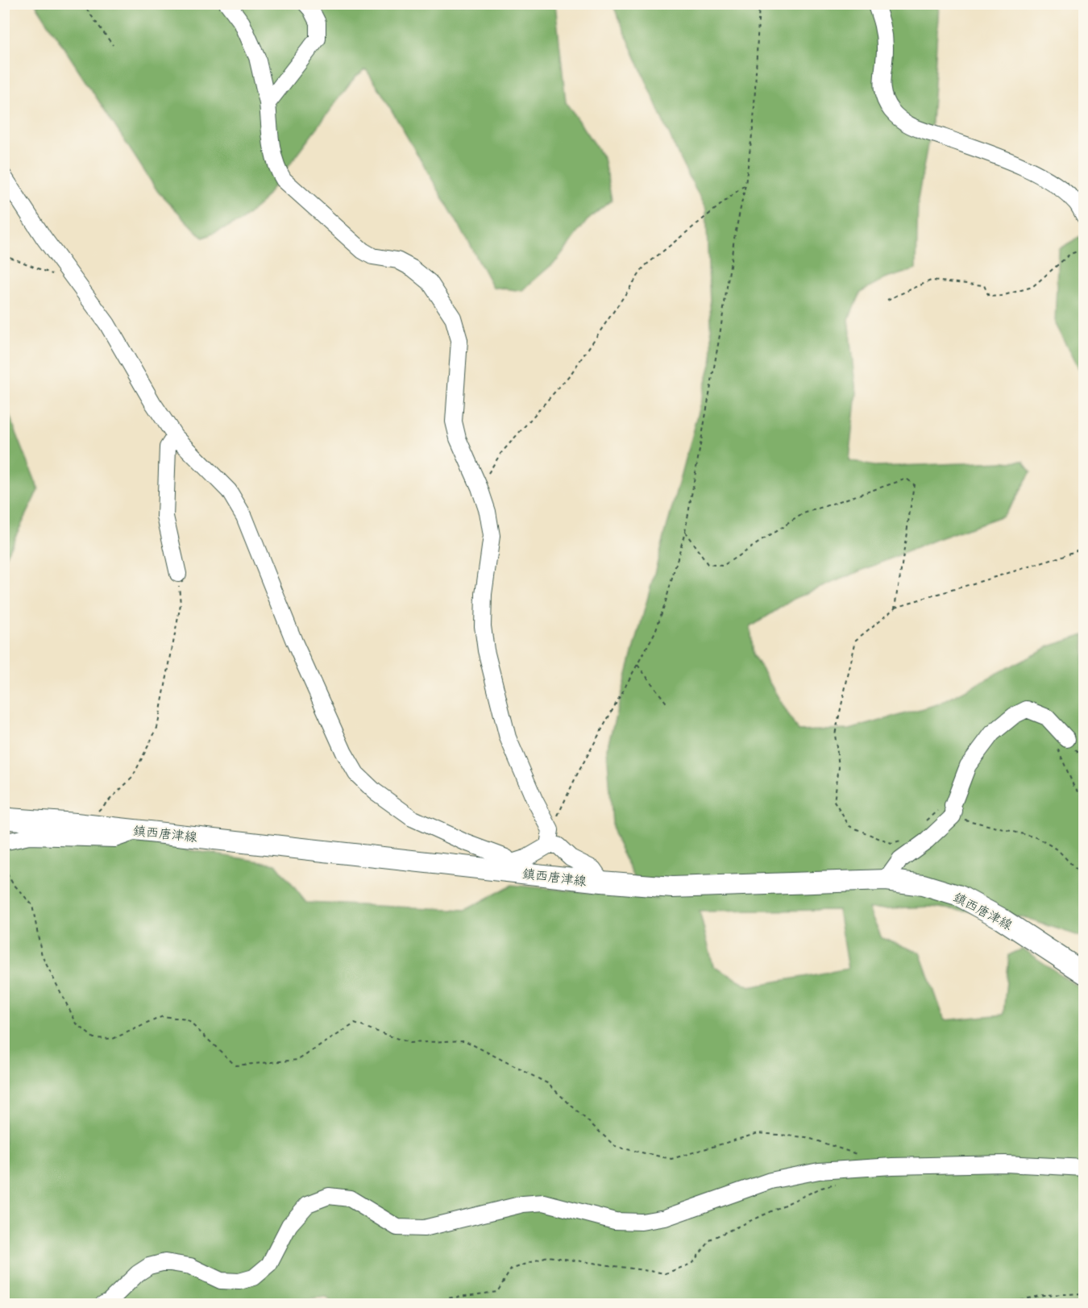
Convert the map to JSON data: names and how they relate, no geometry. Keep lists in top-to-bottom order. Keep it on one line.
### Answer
{"streets":{"main road":["鎮西唐津線"]}}
